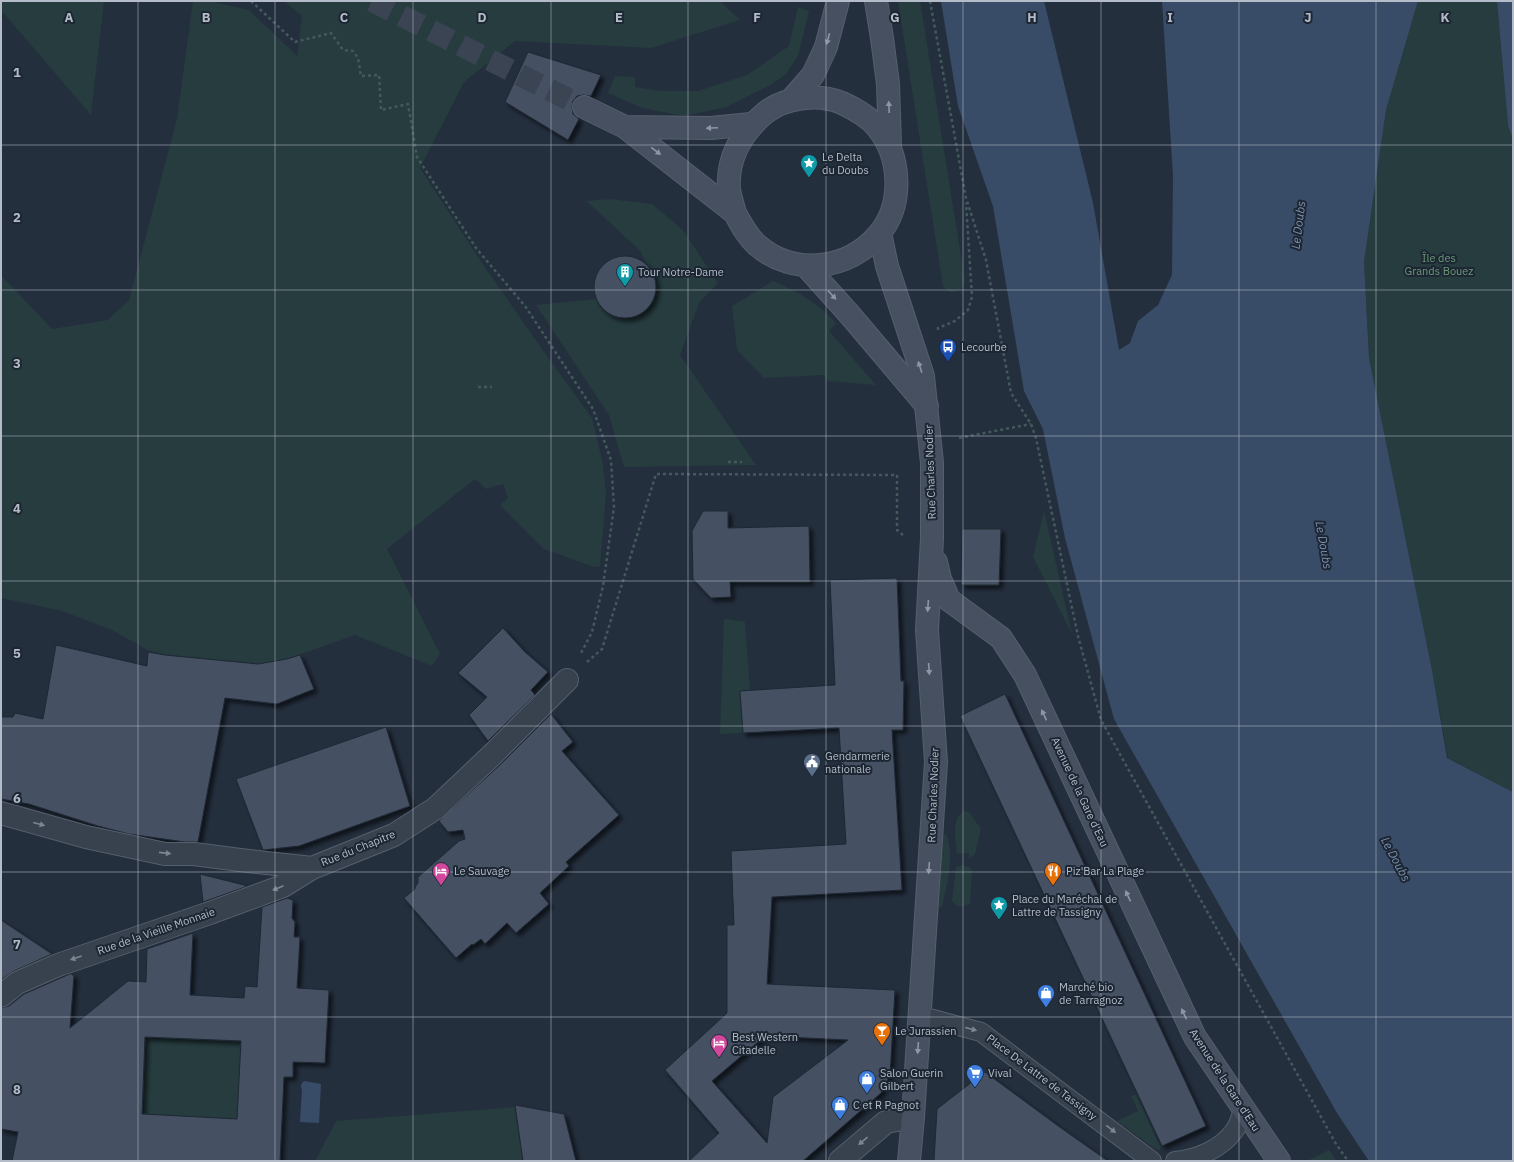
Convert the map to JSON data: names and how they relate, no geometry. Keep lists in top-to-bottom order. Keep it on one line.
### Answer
{"streets":{"main road":["Rue Charles Nodier","Avenue de la Gare d'Eau"],"street":["Rue du Chapitre","Rue de la Vieille Monnaie"],"lane":["Place De Lattre de Tassigny"]},"crossings":[["Rue Charles Nodier","Avenue de la Gare d'Eau"],["Rue Charles Nodier","Place De Lattre de Tassigny"],["Rue du Chapitre","Rue de la Vieille Monnaie"]],"one_way":["Avenue de la Gare d'Eau","Rue du Chapitre","Rue de la Vieille Monnaie","Place De Lattre de Tassigny"],"water":["Le Doubs"],"parks":["Île des Grands Bouez"],"places":{"place":["Le Delta du Doubs","Place du Maréchal de Lattre de Tassigny"],"building":["Tour Notre-Dame"],"bus stop":["Lecourbe"],"public building":["Gendarmerie nationale"],"hotel":["Le Sauvage","Best Western Citadelle"],"restaurant":["Piz'Bar La Plage"],"shop":["Marché bio de Tarragnoz","Salon Guerin Gilbert","C et R Pagnot"],"bar":["Le Jurassien"],"supermarket":["Vival"]},"grid":{"columns":["A","B","C","D","E","F","G","H","I","J","K"],"rows":["1","2","3","4","5","6","7","8"]}}
